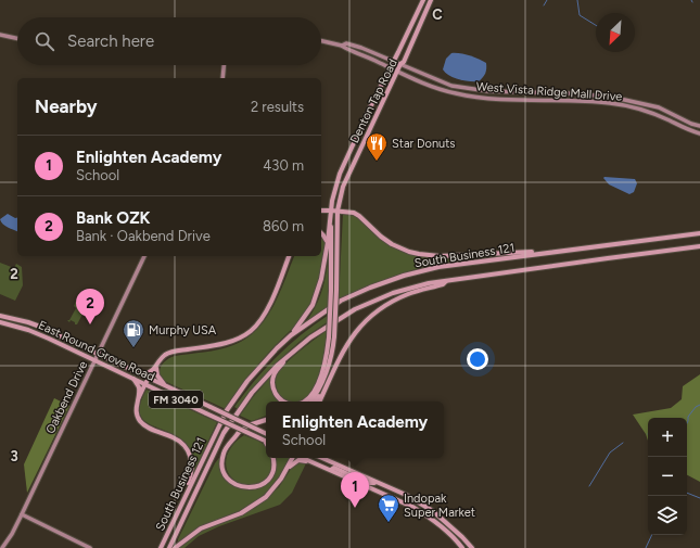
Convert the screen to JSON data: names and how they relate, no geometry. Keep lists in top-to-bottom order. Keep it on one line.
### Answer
{"streets":{"main road":["West Vista Ridge Mall Drive","Denton Tap Road","South Business 121","East Round Grove Road","Oakbend Drive","FM 3040"]},"crossings":[["West Vista Ridge Mall Drive","Denton Tap Road"],["East Round Grove Road","Oakbend Drive"]],"places":{"restaurant":["Star Donuts"],"fuel station":["Murphy USA"],"supermarket":["Indopak Super Market"]},"north":"bottom left","page":{"search":"Search here","heading":["Nearby","2 results"],"list":[{"mark":"1","name":"Enlighten Academy","note":"School","value":"430 m"},{"mark":"2","name":"Bank OZK","note":"Bank · Oakbend Drive","value":"860 m"}],"pins":["2","1"],"popup":["Enlighten Academy","School"],"map_buttons":["+","−"]},"grid":{"columns":["C"],"rows":["2","3"]}}
